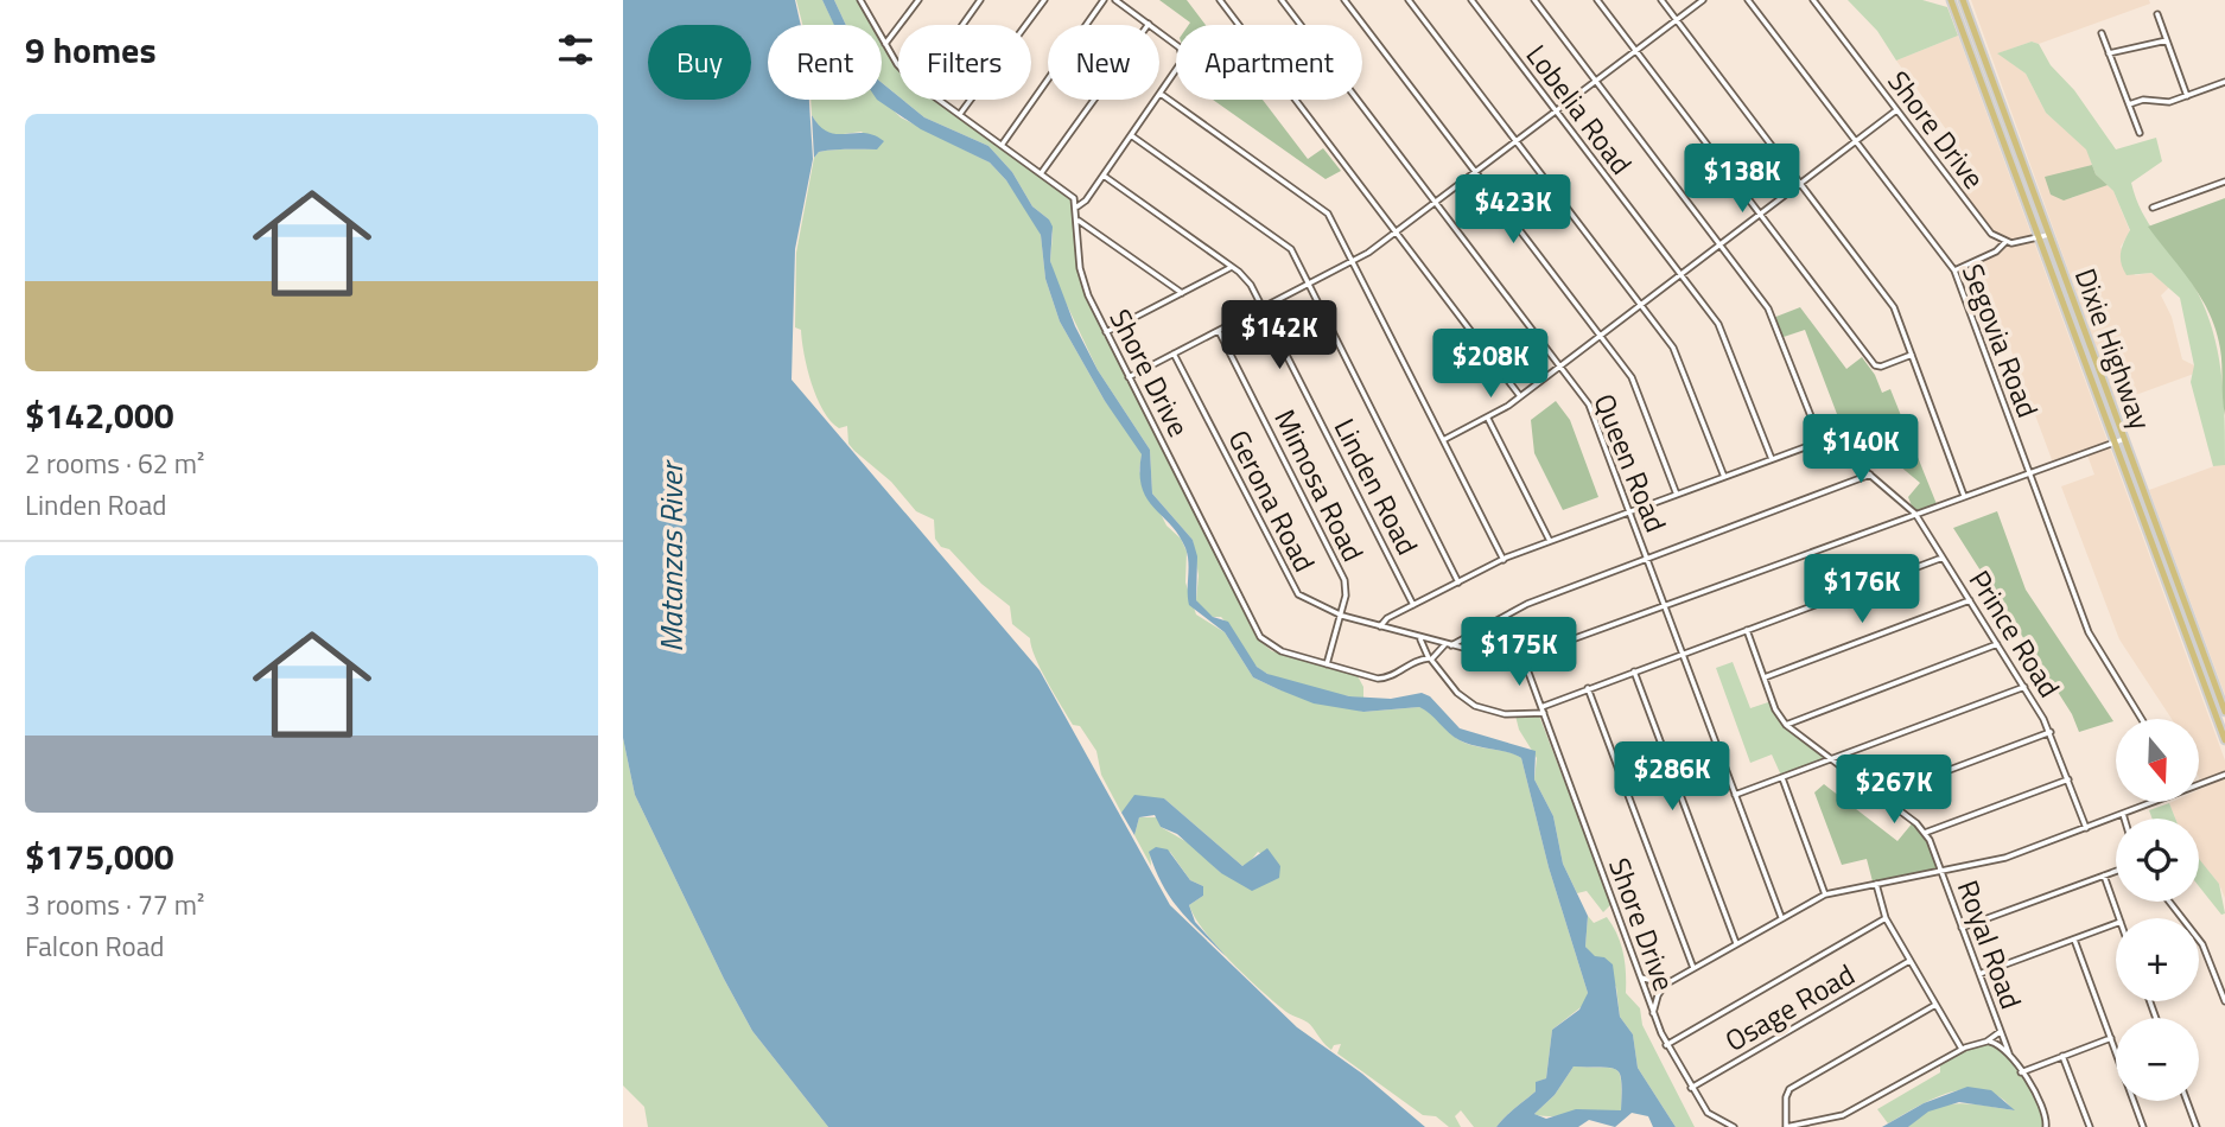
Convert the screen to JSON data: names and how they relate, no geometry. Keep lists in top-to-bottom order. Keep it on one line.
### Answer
{"streets":{"main road":["Dixie Highway"],"street":["Lobelia Road","Shore Drive","Segovia Road","Queen Road","Mimosa Road","Linden Road","Gerona Road","Prince Road","Royal Road","Osage Road"]},"crossings":[["Shore Drive","Mimosa Road"],["Shore Drive","Gerona Road"],["Shore Drive","Osage Road"],["Segovia Road","Gerona Road"],["Dixie Highway","Gerona Road"],["Queen Road","Gerona Road"],["Mimosa Road","Gerona Road"],["Gerona Road","Prince Road"]],"water":["Matanzas River"],"north":"bottom","page":{"heading":"9 homes","chip":["Buy","Rent","Filters","New","Apartment"],"list":[{"name":"$142,000","note":"2 rooms · 62 m² · Linden Road"},{"name":"$175,000","note":"3 rooms · 77 m² · Falcon Road"}],"price":["$138K","$423K","$142K","$208K","$140K","$176K","$175K","$286K","$267K"],"map_buttons":["+","−"]}}
